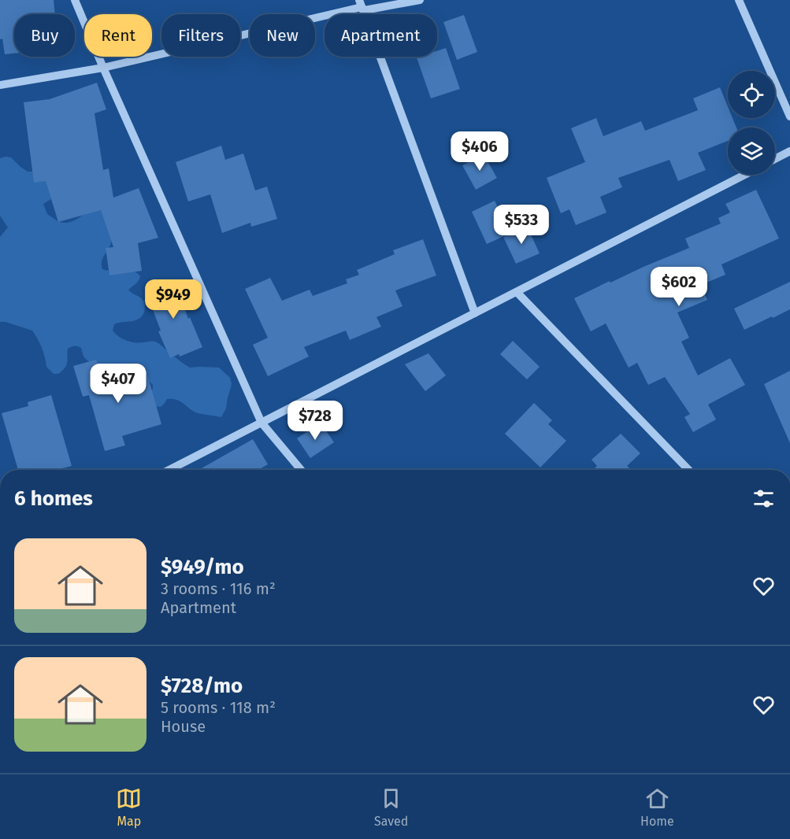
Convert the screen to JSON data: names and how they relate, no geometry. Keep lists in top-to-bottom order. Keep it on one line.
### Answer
{"page":{"chip":["Buy","Rent","Filters","New","Apartment"],"price":["$406","$533","$602","$949","$407","$728"],"heading":"6 homes","list":[{"name":"$949/mo","note":"3 rooms · 116 m² · Apartment"},{"name":"$728/mo","note":"5 rooms · 118 m² · House"}],"tabs":["Map","Saved","Home"]}}
